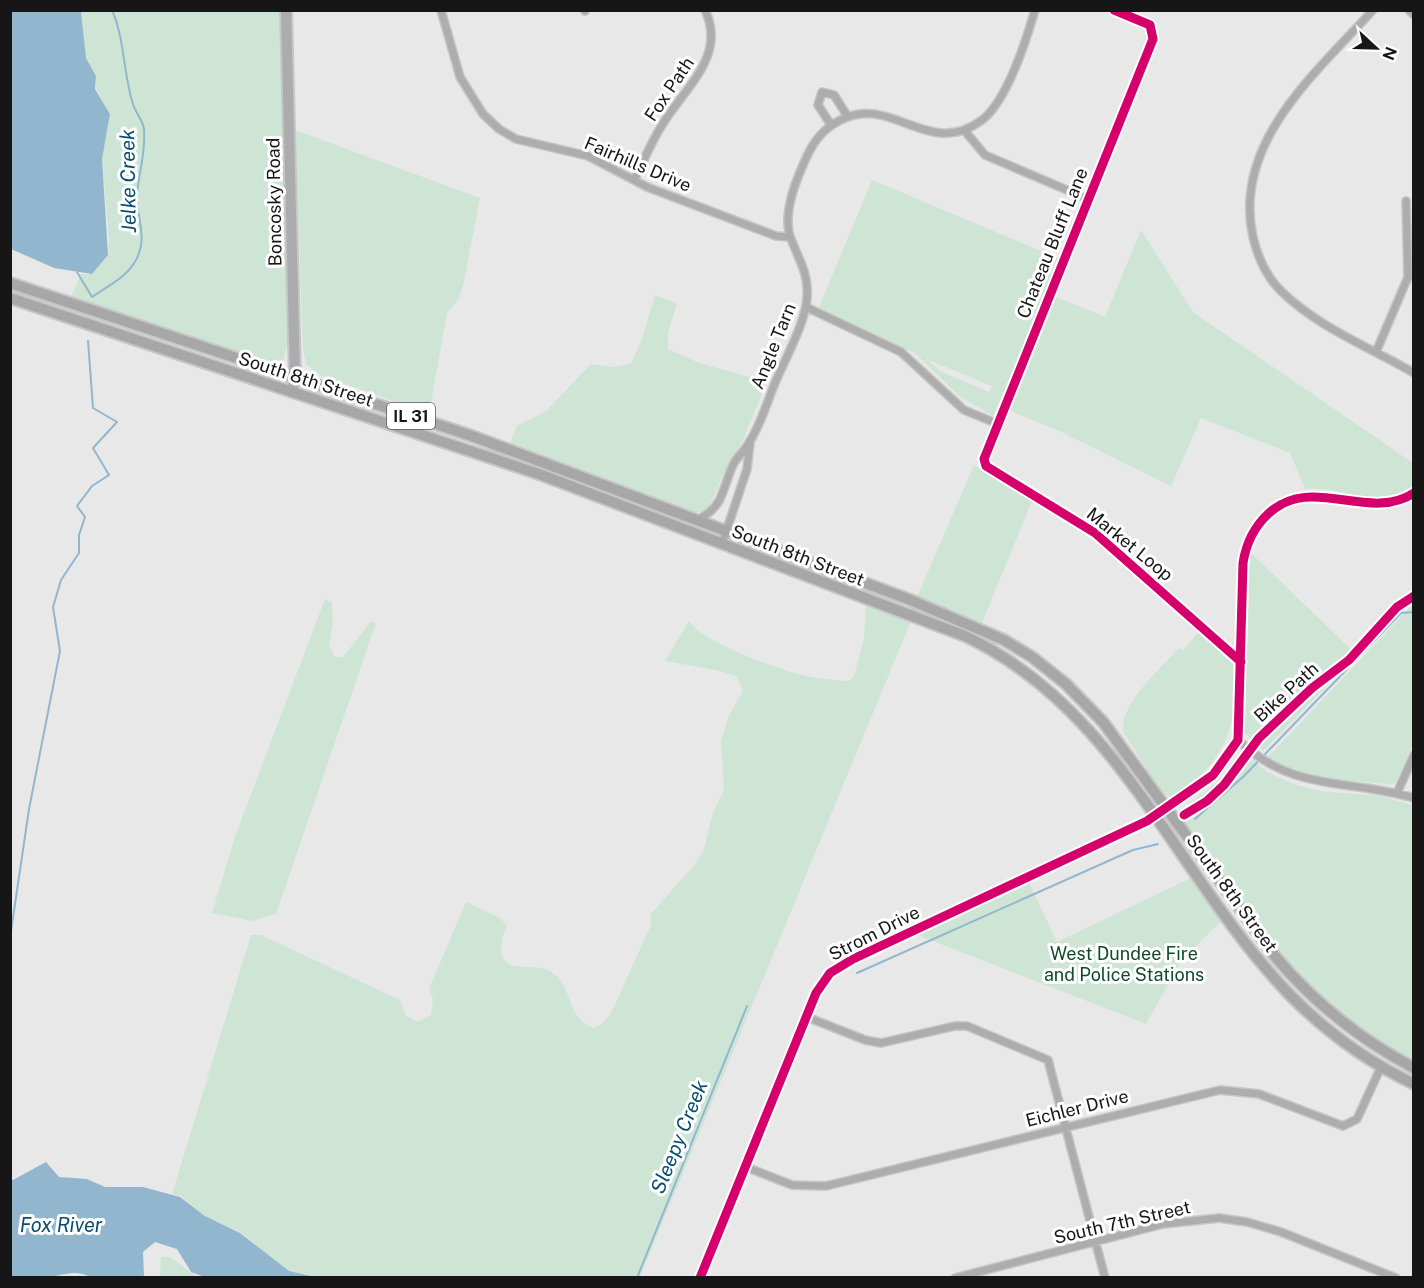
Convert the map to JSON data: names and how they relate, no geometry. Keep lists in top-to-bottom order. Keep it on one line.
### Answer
{"streets":{"main road":["South 8th Street","IL 31"],"street":["Fox Path","Fairhills Drive","Boncosky Road","Chateau Bluff Lane","Angle Tarn","Market Loop","Strom Drive","Eichler Drive","South 7th Street"],"cycle path":["Bike Path"]},"crossings":[["Fox Path","Fairhills Drive"],["Fairhills Drive","Angle Tarn"],["Boncosky Road","South 8th Street"],["Chateau Bluff Lane","Market Loop"],["Angle Tarn","South 8th Street"],["South 8th Street","Strom Drive"],["South 8th Street","Eichler Drive"],["Strom Drive","Eichler Drive"]],"water":["Jelke Creek","Sleepy Creek","Fox River"],"parks":["West Dundee Fire and Police Stations"],"north":"right"}
